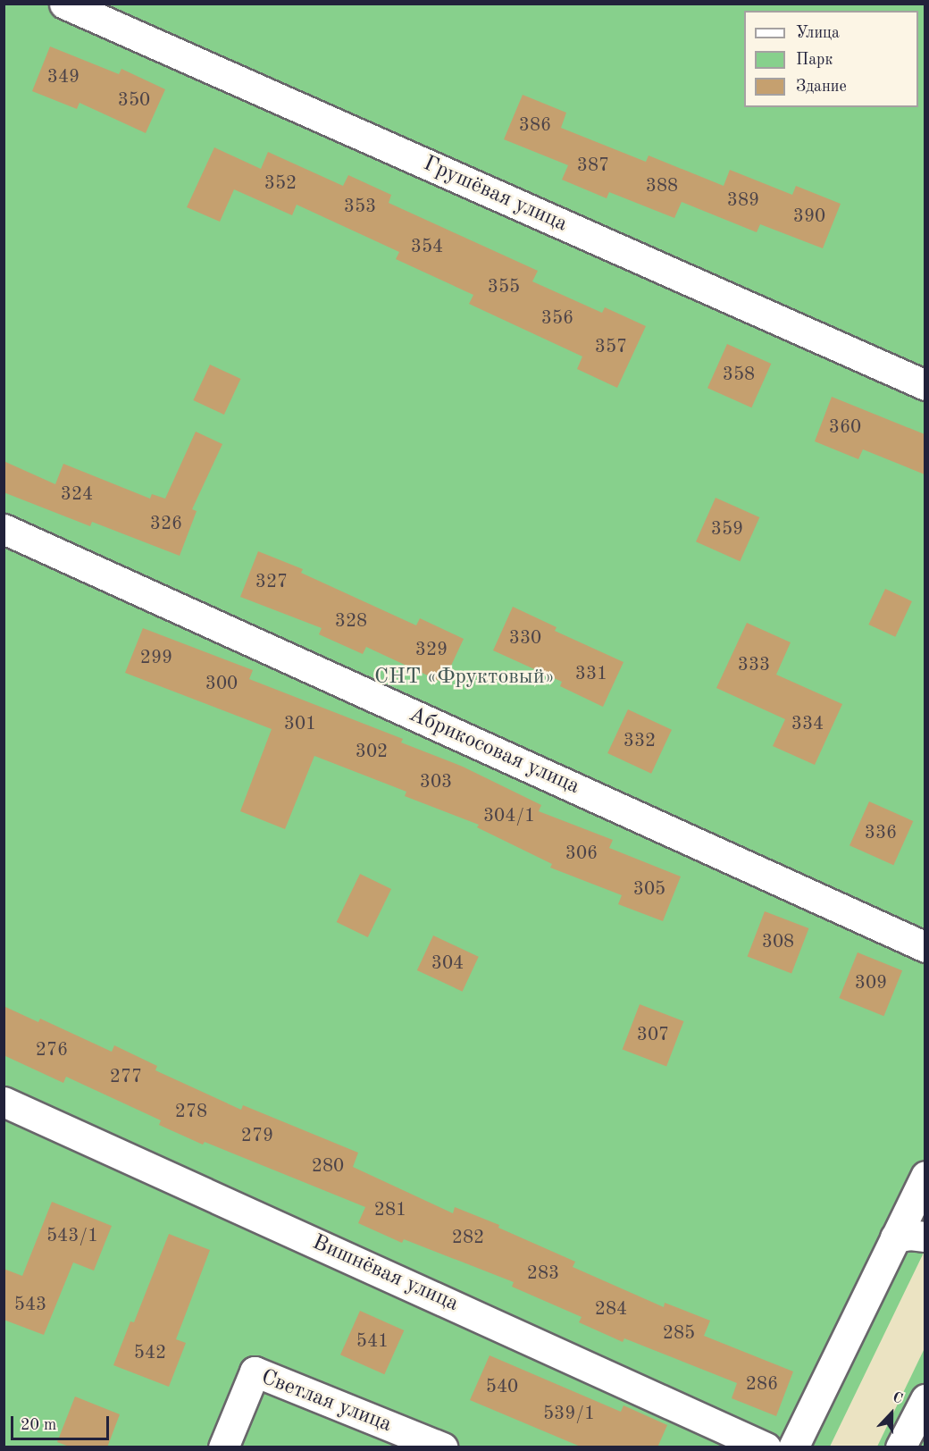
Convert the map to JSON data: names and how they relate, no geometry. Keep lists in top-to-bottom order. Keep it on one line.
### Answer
{"streets":{"street":["Грушёвая улица","Абрикосовая улица","Вишнёвая улица","Светлая улица"]},"parks":["СНТ «Фруктовый»"],"house_numbers":["349","350","386","387","352","388","389","353","390","354","355","356","357","358","360","324","326","359","327","328","330","329","299","333","331","300","301","334","332","302","303","304/1","336","306","305","308","304","309","307","276","277","278","279","280","281","543/1","282","283","543","284","285","541","542","286","540","539/1"],"legend":["Улица","Парк","Здание"],"scale_bar":"20 m","north":"top"}
